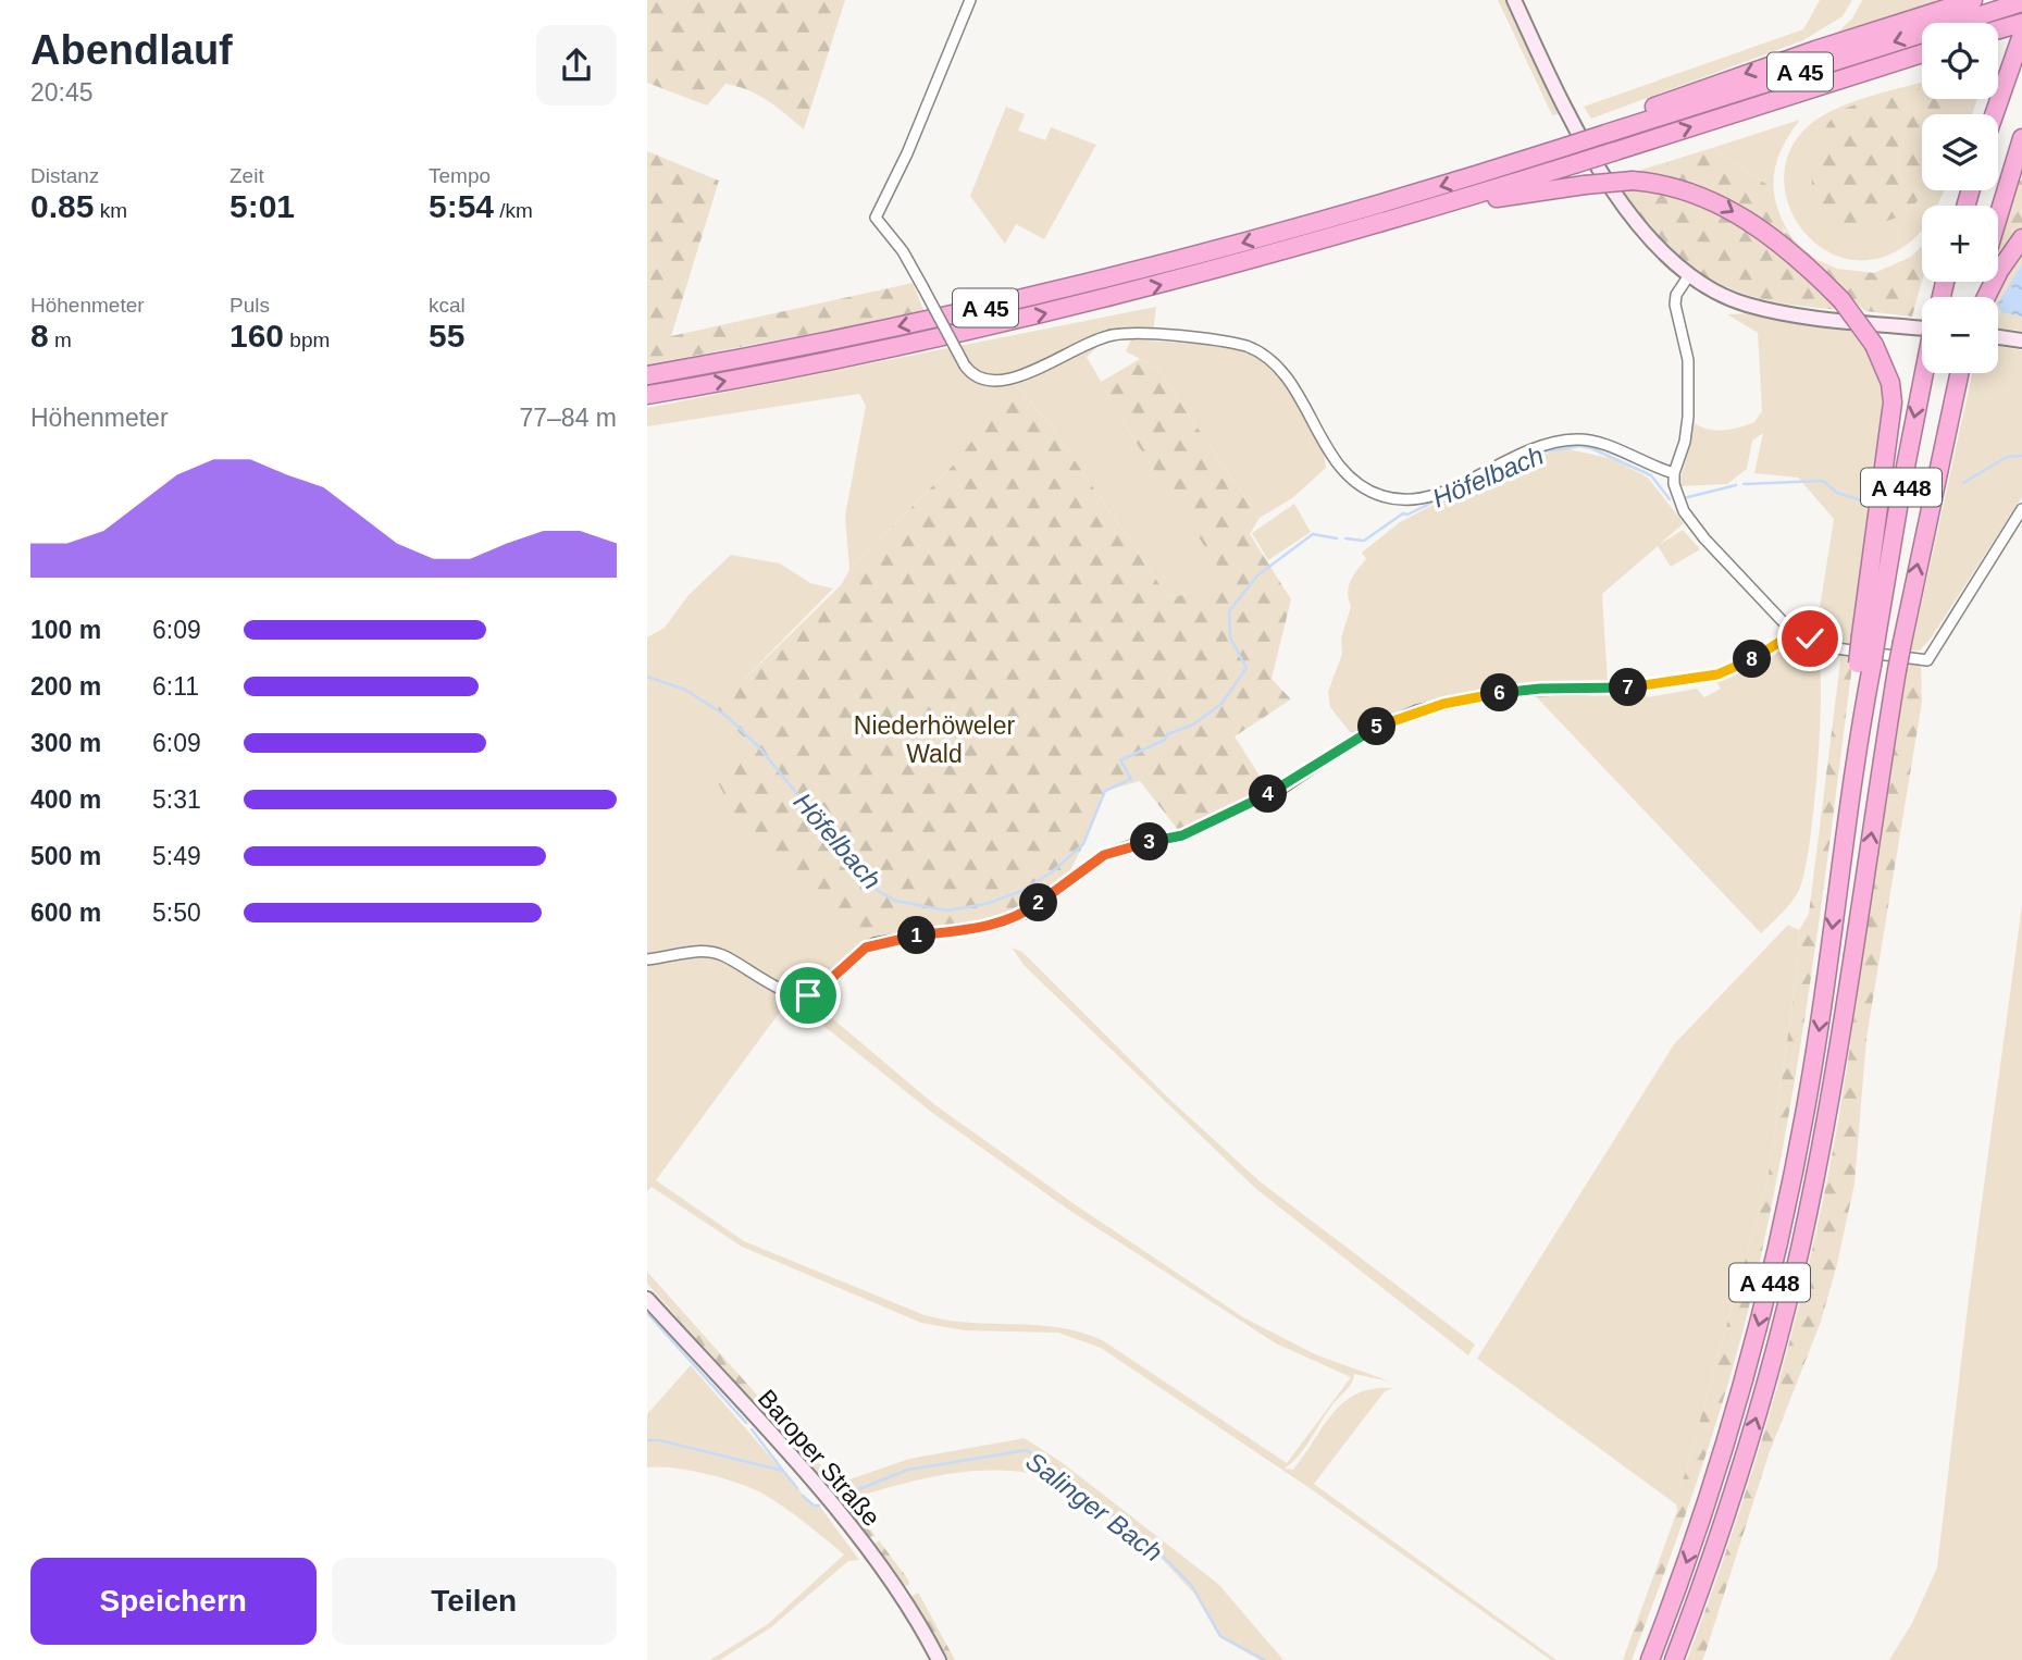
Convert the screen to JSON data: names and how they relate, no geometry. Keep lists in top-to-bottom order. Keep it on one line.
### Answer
{"streets":{"highway":["A 45","A 448"],"street":["Baroper Straße"]},"crossings":[["A 45","A 448"]],"water":["Höfelbach","Salinger Bach"],"parks":["Niederhöweler Wald"],"page":{"heading":["Abendlauf","20:45"],"map_buttons":["+","−"],"stats":[["Distanz","0.85 km"],["Zeit","5:01"],["Tempo","5:54 /km"],["Höhenmeter","8 m"],["Puls","160 bpm"],["kcal","55"]],"chart":["Höhenmeter","77–84 m"],"list":[{"name":"100 m","note":"6:09"},{"name":"200 m","note":"6:11"},{"name":"300 m","note":"6:09"},{"name":"400 m","note":"5:31"},{"name":"500 m","note":"5:49"},{"name":"600 m","note":"5:50"}],"pins":["8","7","6","5","4","3","2","1"],"buttons":["Speichern","Teilen"]}}
